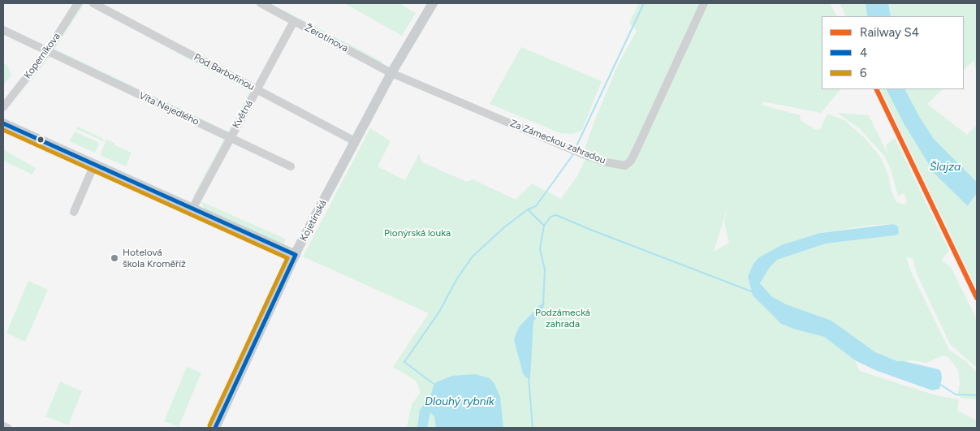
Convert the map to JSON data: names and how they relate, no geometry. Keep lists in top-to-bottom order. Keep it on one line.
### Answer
{"streets":{"main road":["Kojetínská"],"street":["Žerotínova","Koperníkova","Pod Barbořinou","Víta Nejedlého","Květná","Za Zámeckou zahradou"]},"crossings":[["Žerotínova","Květná"],["Žerotínova","Za Zámeckou zahradou"],["Žerotínova","Kojetínská"],["Koperníkova","Víta Nejedlého"],["Pod Barbořinou","Květná"],["Pod Barbořinou","Kojetínská"],["Víta Nejedlého","Květná"],["Za Zámeckou zahradou","Kojetínská"]],"water":["Šlajza","Dlouhý rybník"],"parks":["Pionýrská louka","Podzámecká zahrada"],"places":["Hotelová škola Kroměříž"],"lines":["rail line S4","transit line 4","transit line 6"],"legend":["Railway S4","4","6"]}
